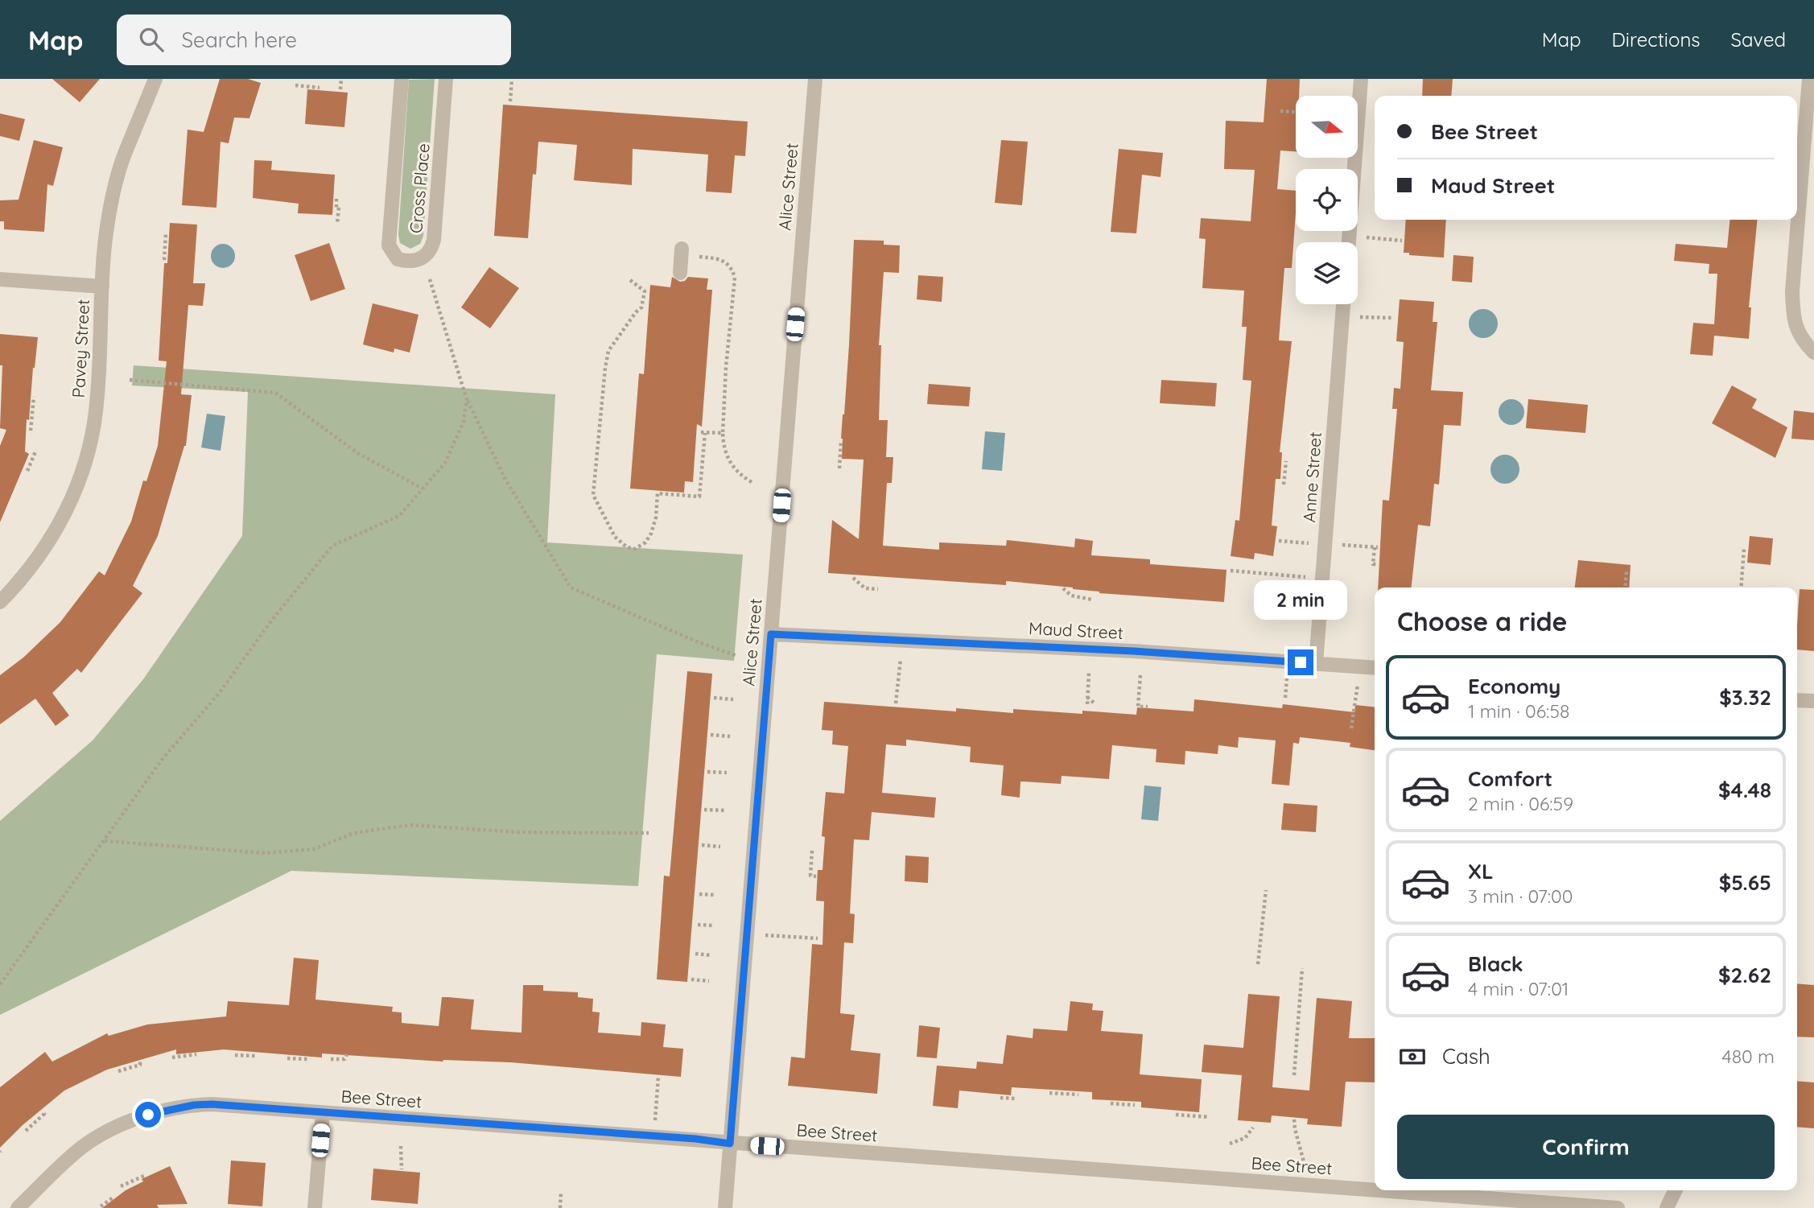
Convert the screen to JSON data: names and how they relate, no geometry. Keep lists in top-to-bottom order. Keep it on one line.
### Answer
{"streets":{"street":["Alice Street","Cross Place","Pavey Street","Anne Street","Maud Street","Bee Street"]},"crossings":[["Alice Street","Maud Street"],["Alice Street","Bee Street"],["Anne Street","Maud Street"]],"north":"right","page":{"header":"Map","search":"Search here","nav":["Map","Directions","Saved"],"banner":["Bee Street","Maud Street"],"bubble":"2 min","heading":"Choose a ride","list":[{"name":"Economy","note":"1 min · 06:58","value":"$3.32"},{"name":"Comfort","note":"2 min · 06:59","value":"$4.48"},{"name":"XL","note":"3 min · 07:00","value":"$5.65"},{"name":"Black","note":"4 min · 07:01","value":"$2.62"}],"pay":["Cash","480 m"],"buttons":"Confirm"}}
